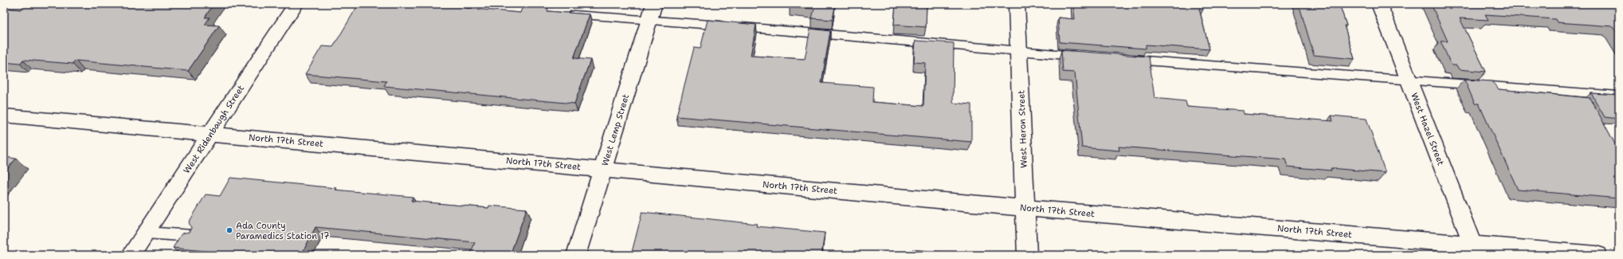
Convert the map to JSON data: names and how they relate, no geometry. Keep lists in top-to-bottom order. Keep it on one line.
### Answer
{"streets":{"street":["West Ridenbaugh Street","West Heron Street","West Hazel Street","West Lemp Street","North 17th Street"]},"crossings":[["West Ridenbaugh Street","North 17th Street"],["West Heron Street","North 17th Street"],["West Hazel Street","North 17th Street"],["West Lemp Street","North 17th Street"]],"places":["Ada County Paramedics Station 17"]}
